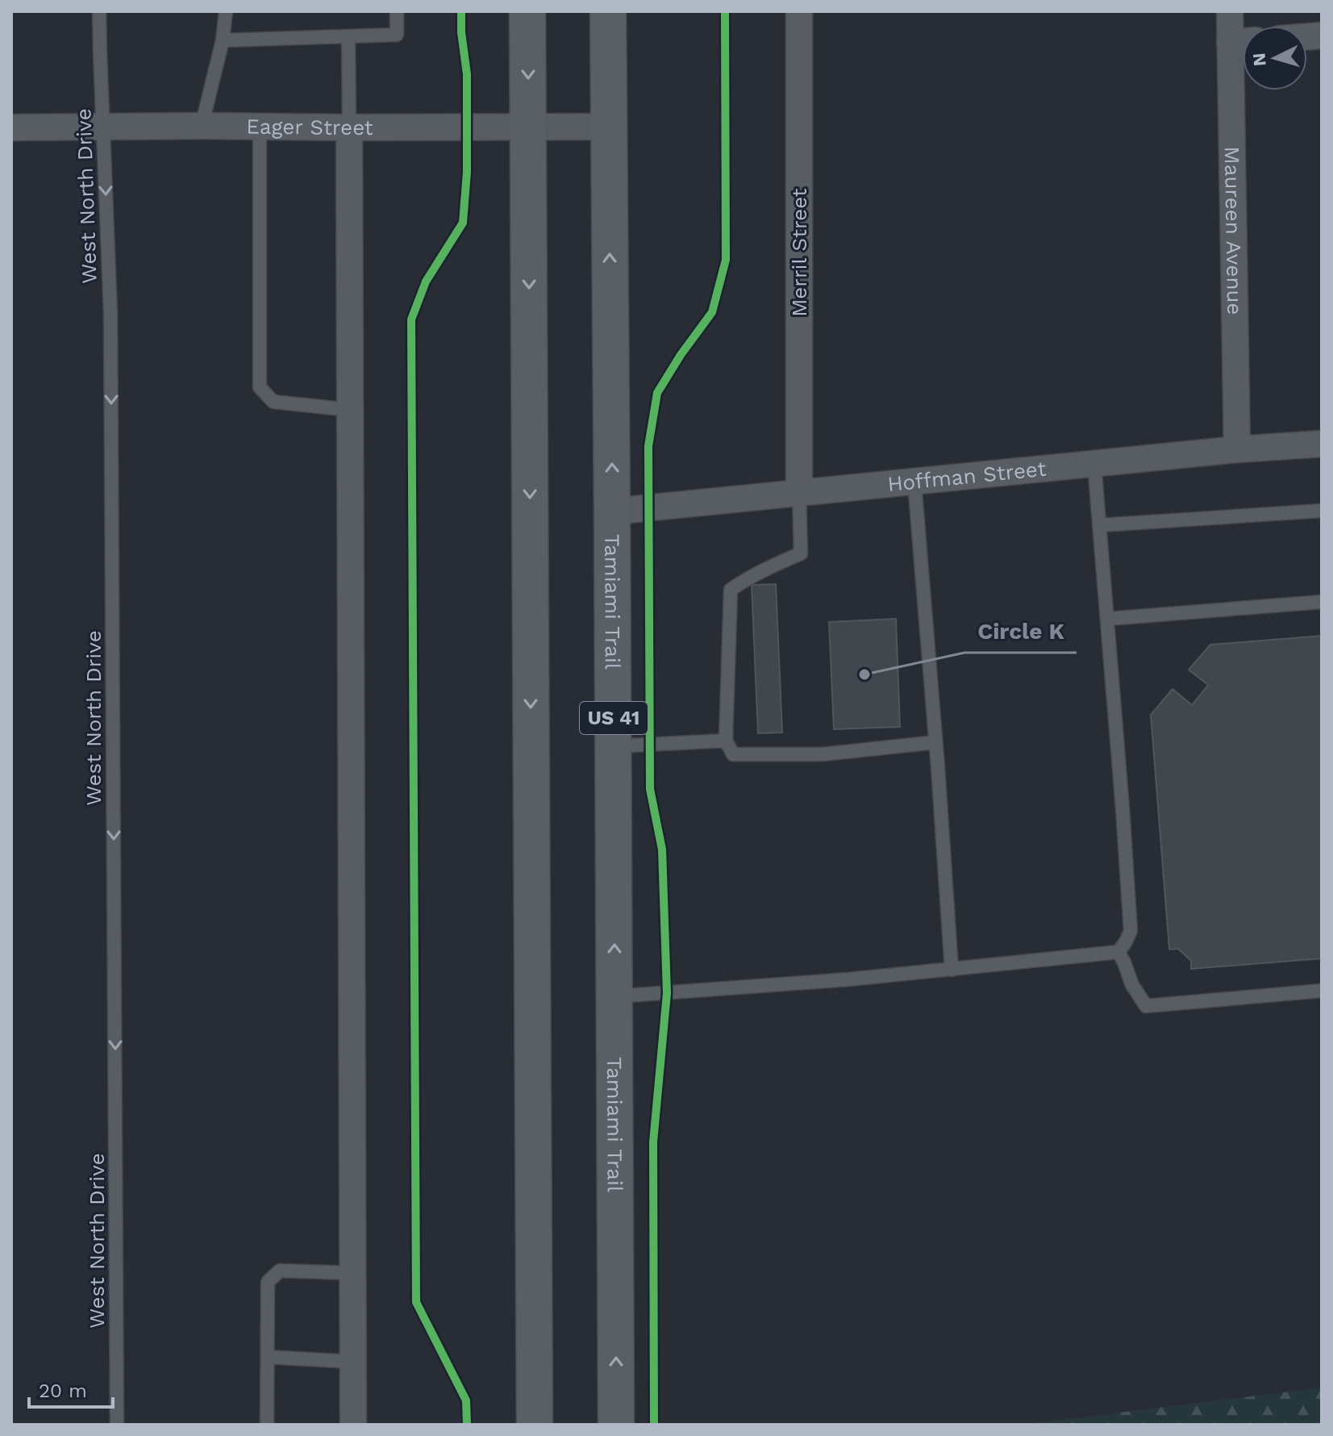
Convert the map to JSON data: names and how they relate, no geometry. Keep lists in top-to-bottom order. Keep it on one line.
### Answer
{"streets":{"main road":["Tamiami Trail","US 41"],"street":["Eager Street","Maureen Avenue","Merril Street","Hoffman Street"],"lane":["West North Drive"]},"crossings":[["Eager Street","West North Drive"],["Eager Street","Tamiami Trail"],["Maureen Avenue","Hoffman Street"],["Merril Street","Hoffman Street"],["Hoffman Street","Tamiami Trail"]],"one_way":["West North Drive"],"places":["Circle K"],"scale_bar":"20 m","north":"left"}
